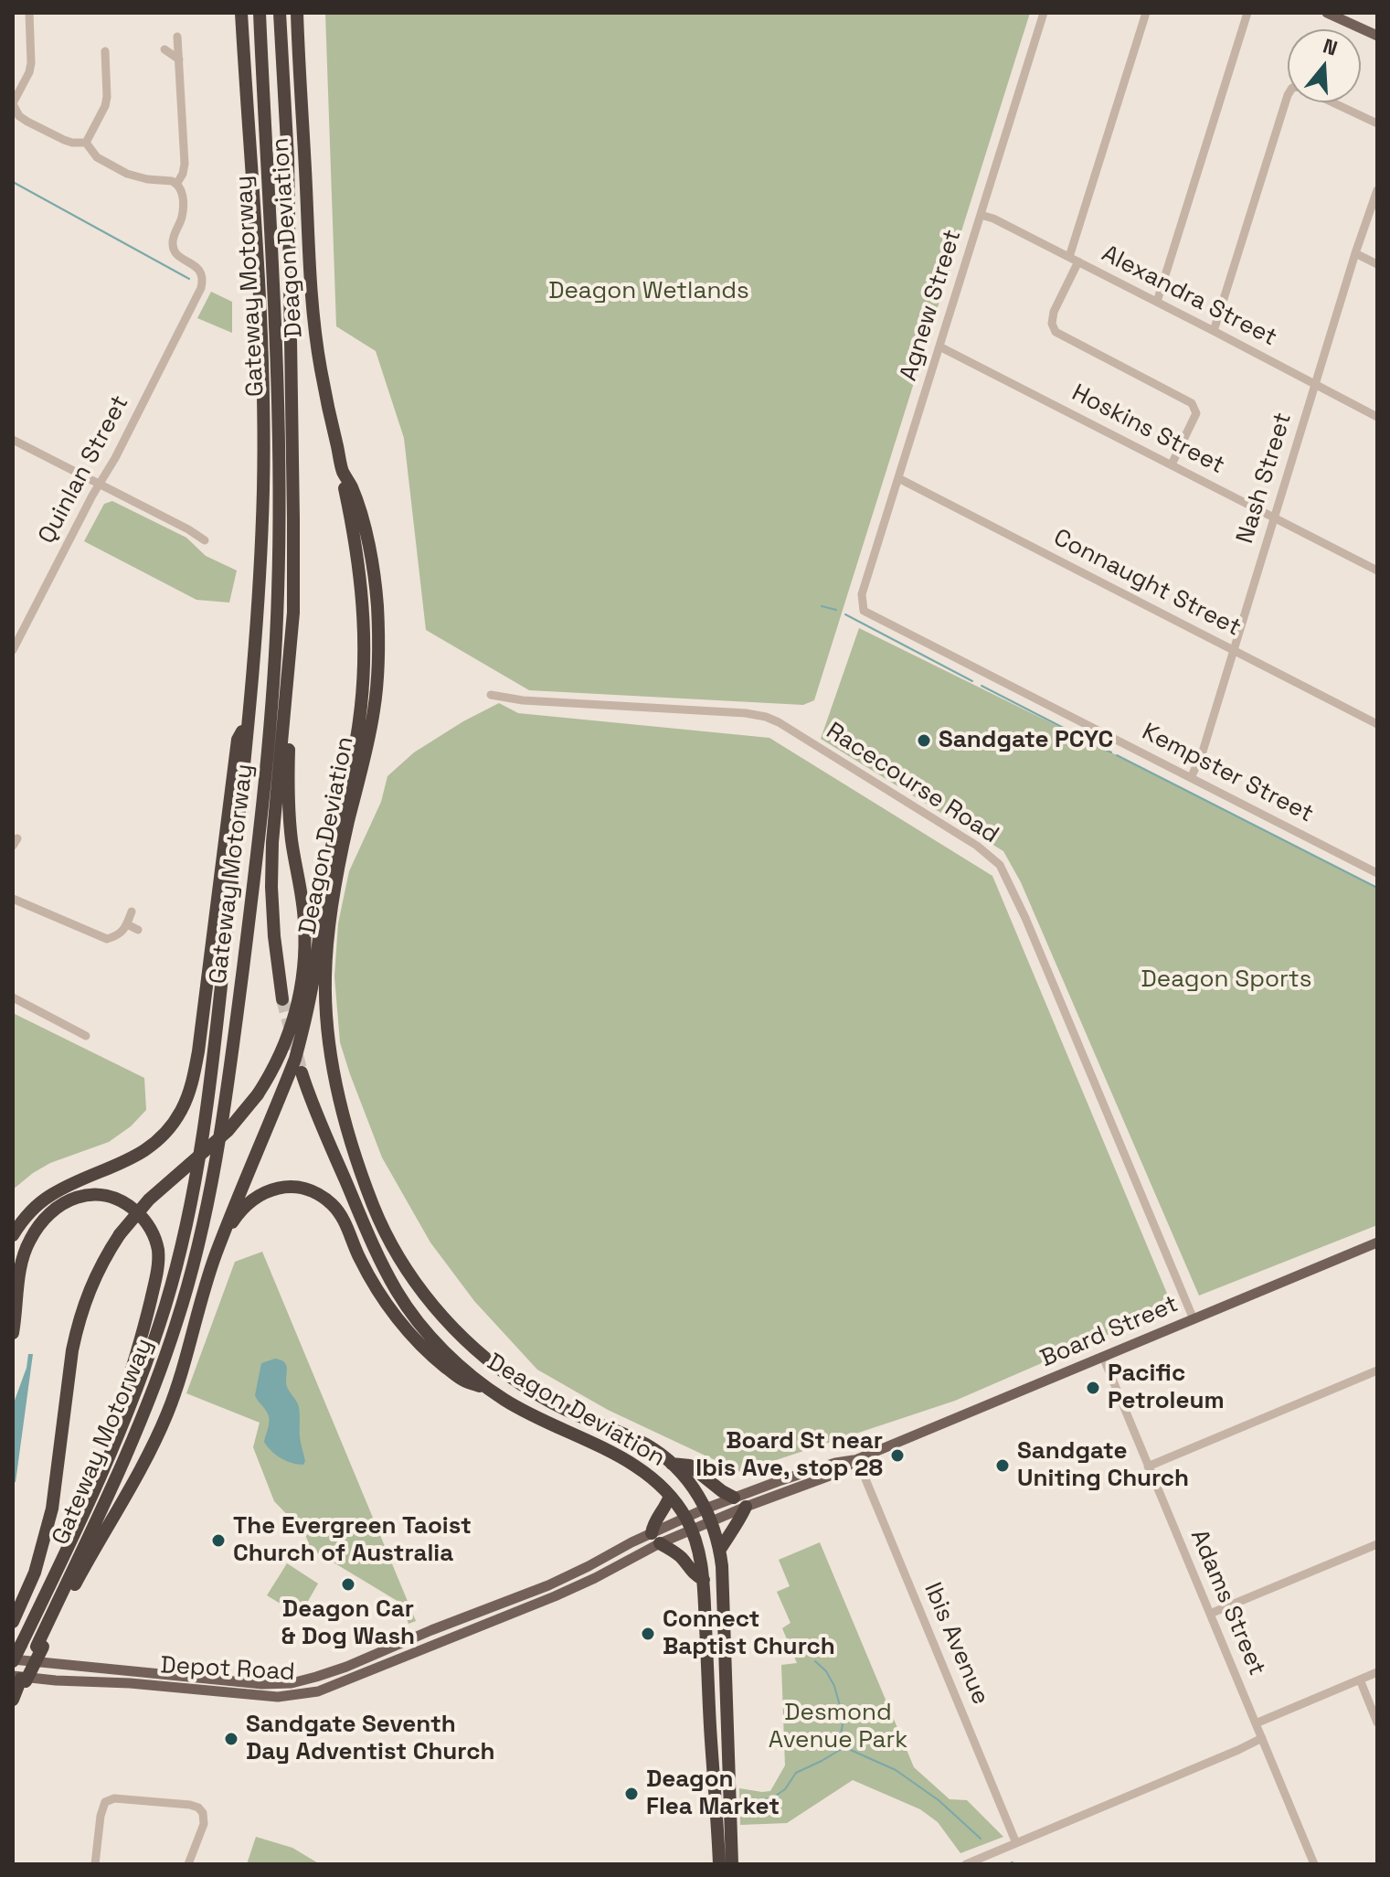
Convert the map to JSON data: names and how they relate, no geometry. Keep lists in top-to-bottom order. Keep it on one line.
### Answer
{"streets":{"highway":["Deagon Deviation","Gateway Motorway"],"main road":["Board Street","Depot Road"],"street":["Alexandra Street","Agnew Street","Hoskins Street","Quinlan Street","Nash Street","Connaught Street","Kempster Street","Racecourse Road","Adams Street","Ibis Avenue"]},"crossings":[["Deagon Deviation","Board Street"],["Deagon Deviation","Depot Road"],["Gateway Motorway","Depot Road"],["Alexandra Street","Agnew Street"],["Alexandra Street","Nash Street"],["Agnew Street","Hoskins Street"],["Agnew Street","Connaught Street"],["Agnew Street","Kempster Street"],["Hoskins Street","Nash Street"],["Nash Street","Connaught Street"],["Nash Street","Kempster Street"],["Racecourse Road","Board Street"],["Board Street","Adams Street"],["Board Street","Ibis Avenue"],["Board Street","Depot Road"]],"parks":["Deagon Wetlands","Deagon Sports","Desmond Avenue Park"],"places":["Sandgate PCYC","Pacific Petroleum","Board St near Ibis Ave, stop 28","Sandgate Uniting Church","The Evergreen Taoist Church of Australia","Deagon Car & Dog Wash","Connect Baptist Church","Sandgate Seventh Day Adventist Church","Deagon Flea Market"],"north":"top"}
